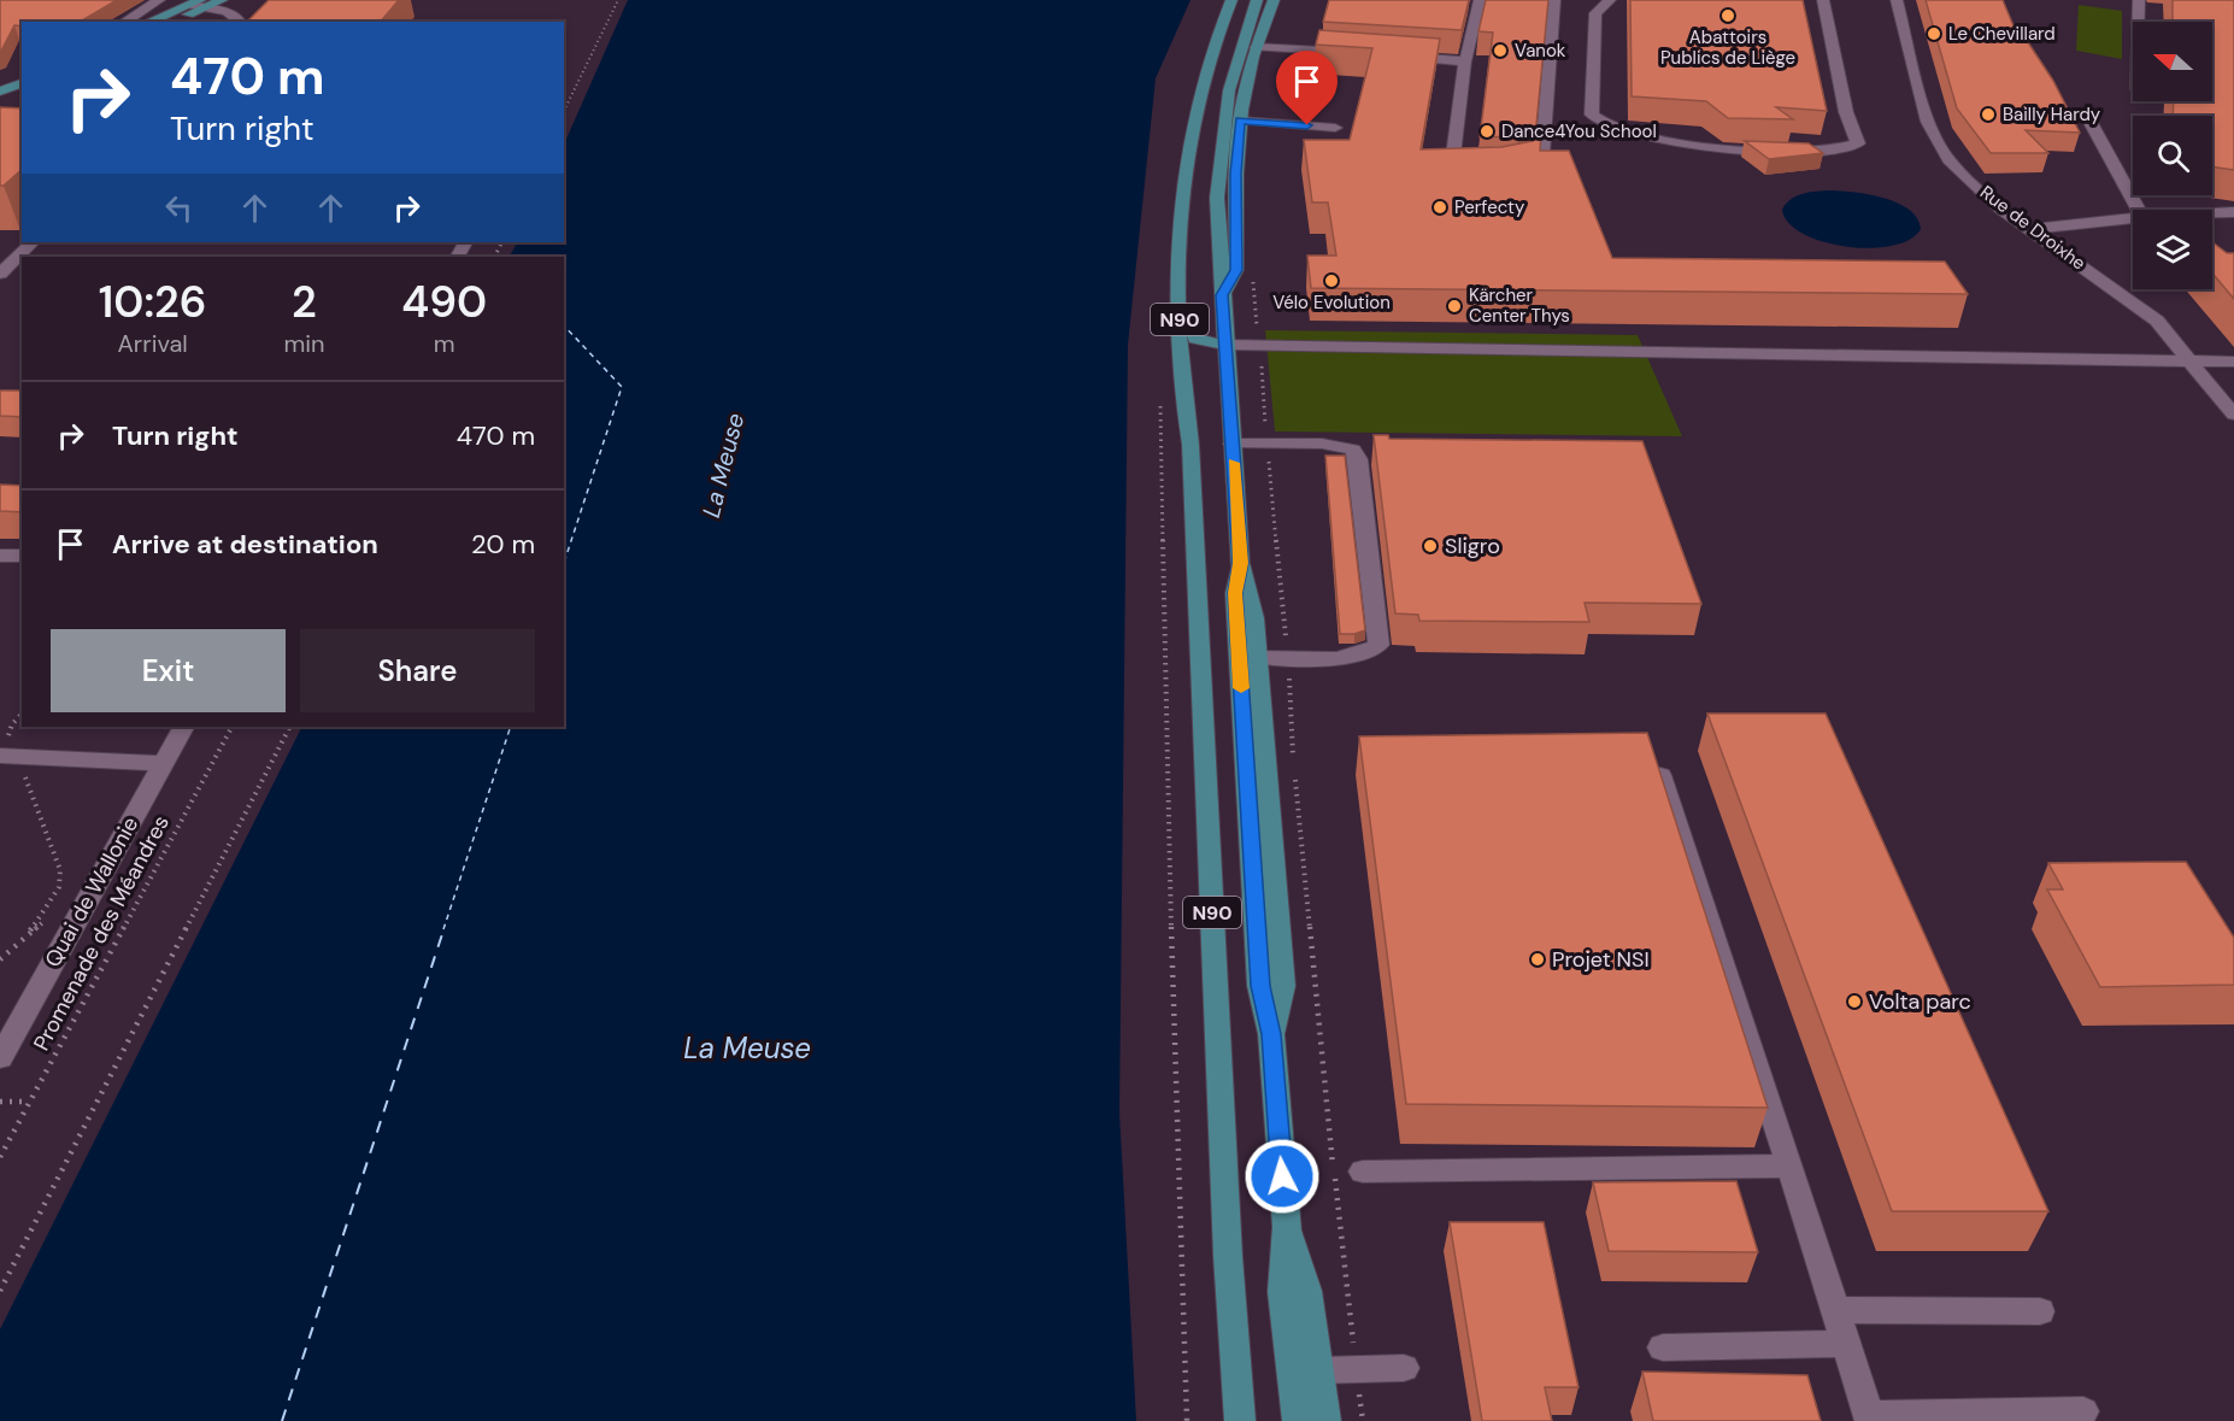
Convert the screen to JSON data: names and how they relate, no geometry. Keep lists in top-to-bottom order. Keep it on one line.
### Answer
{"streets":{"main road":["N90"],"street":["Rue de Droixhe","Quai de Wallonie"],"path":["Promenade des Méandres"]},"water":["La Meuse"],"places":["Abattoirs Publics de Liège","Le Chevillard","Vanok","Bailly Hardy","Dance4You School","Perfecty","Vélo Evolution","Kärcher Center Thys","Sligro","Projet NSI","Volta parc"],"north":"left","page":{"turn":["470 m","Turn right"],"eta":["10:26","Arrival","2","min","490","m"],"list":[{"name":"Turn right","value":"470 m"},{"name":"Arrive at destination","value":"20 m"}],"buttons":["Exit","Share"]}}
